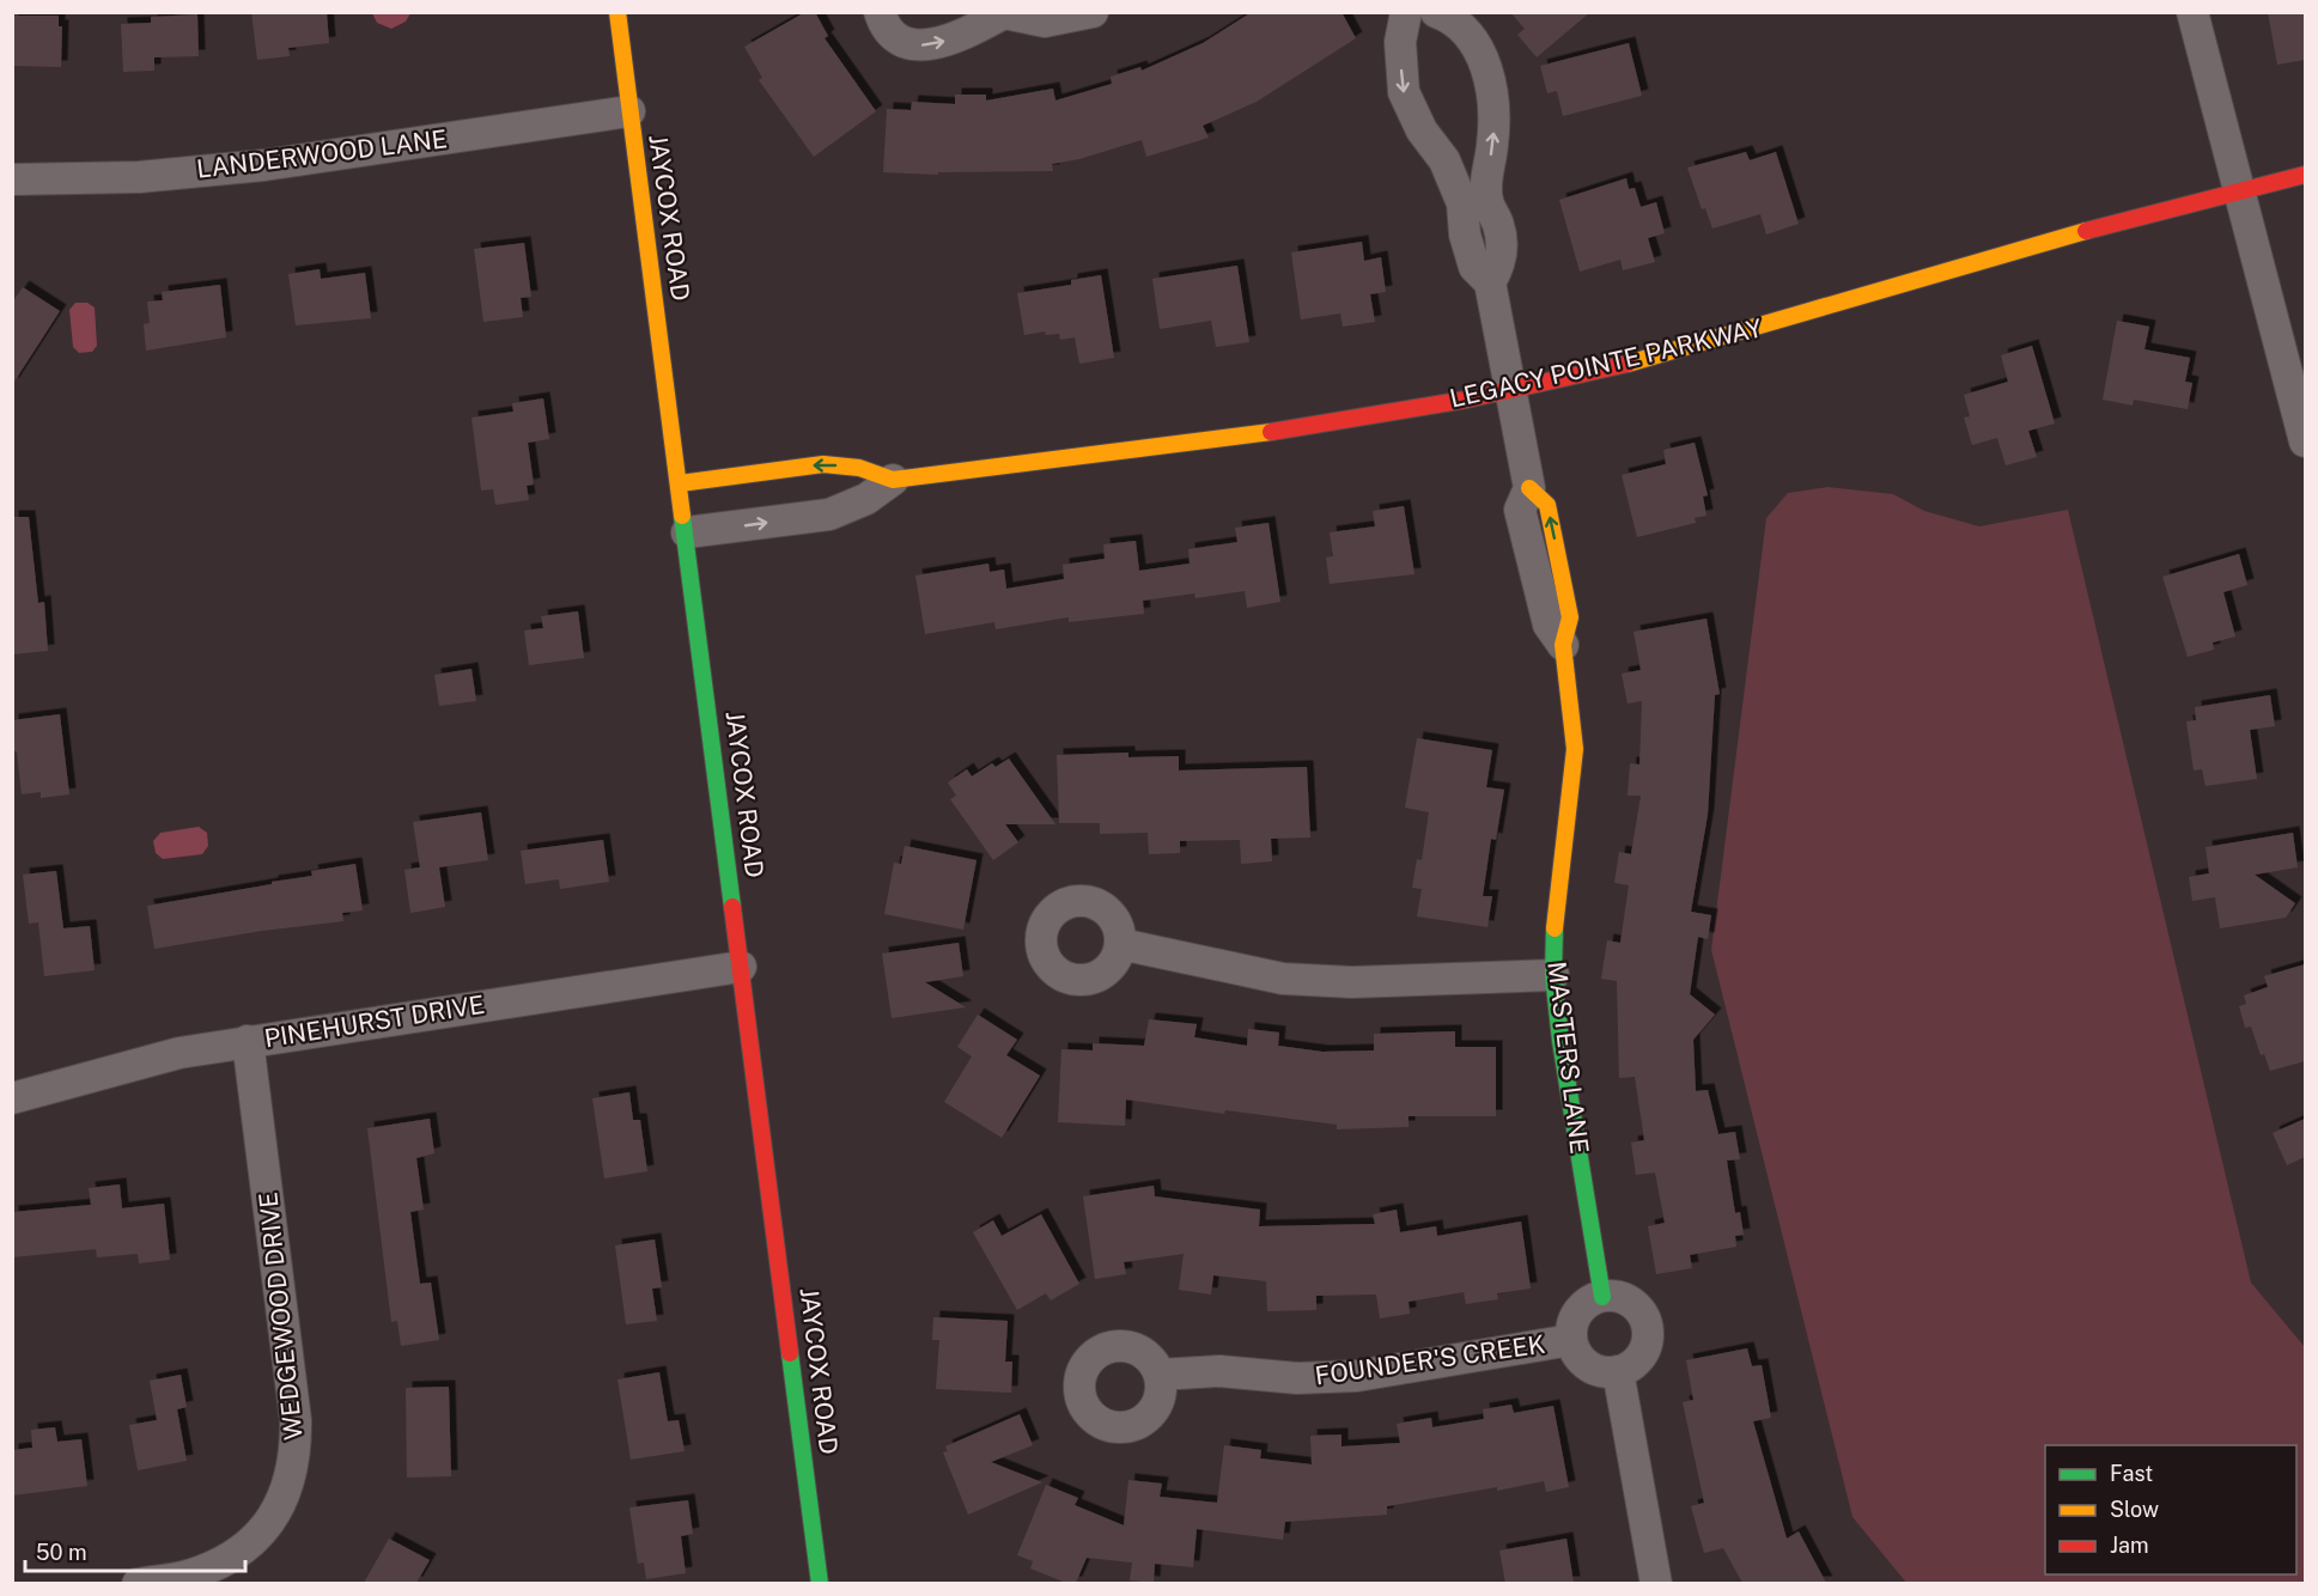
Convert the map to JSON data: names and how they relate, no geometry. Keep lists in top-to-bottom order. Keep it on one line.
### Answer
{"streets":{"street":["LANDERWOOD LANE","JAYCOX ROAD","LEGACY POINTE PARKWAY","PINEHURST DRIVE","MASTERS LANE","WEDGEWOOD DRIVE","FOUNDER'S CREEK"]},"crossings":[["LANDERWOOD LANE","JAYCOX ROAD"],["JAYCOX ROAD","LEGACY POINTE PARKWAY"],["JAYCOX ROAD","PINEHURST DRIVE"],["LEGACY POINTE PARKWAY","MASTERS LANE"],["PINEHURST DRIVE","WEDGEWOOD DRIVE"],["MASTERS LANE","FOUNDER'S CREEK"]],"legend":["Fast","Slow","Jam"],"scale_bar":"50 m"}
